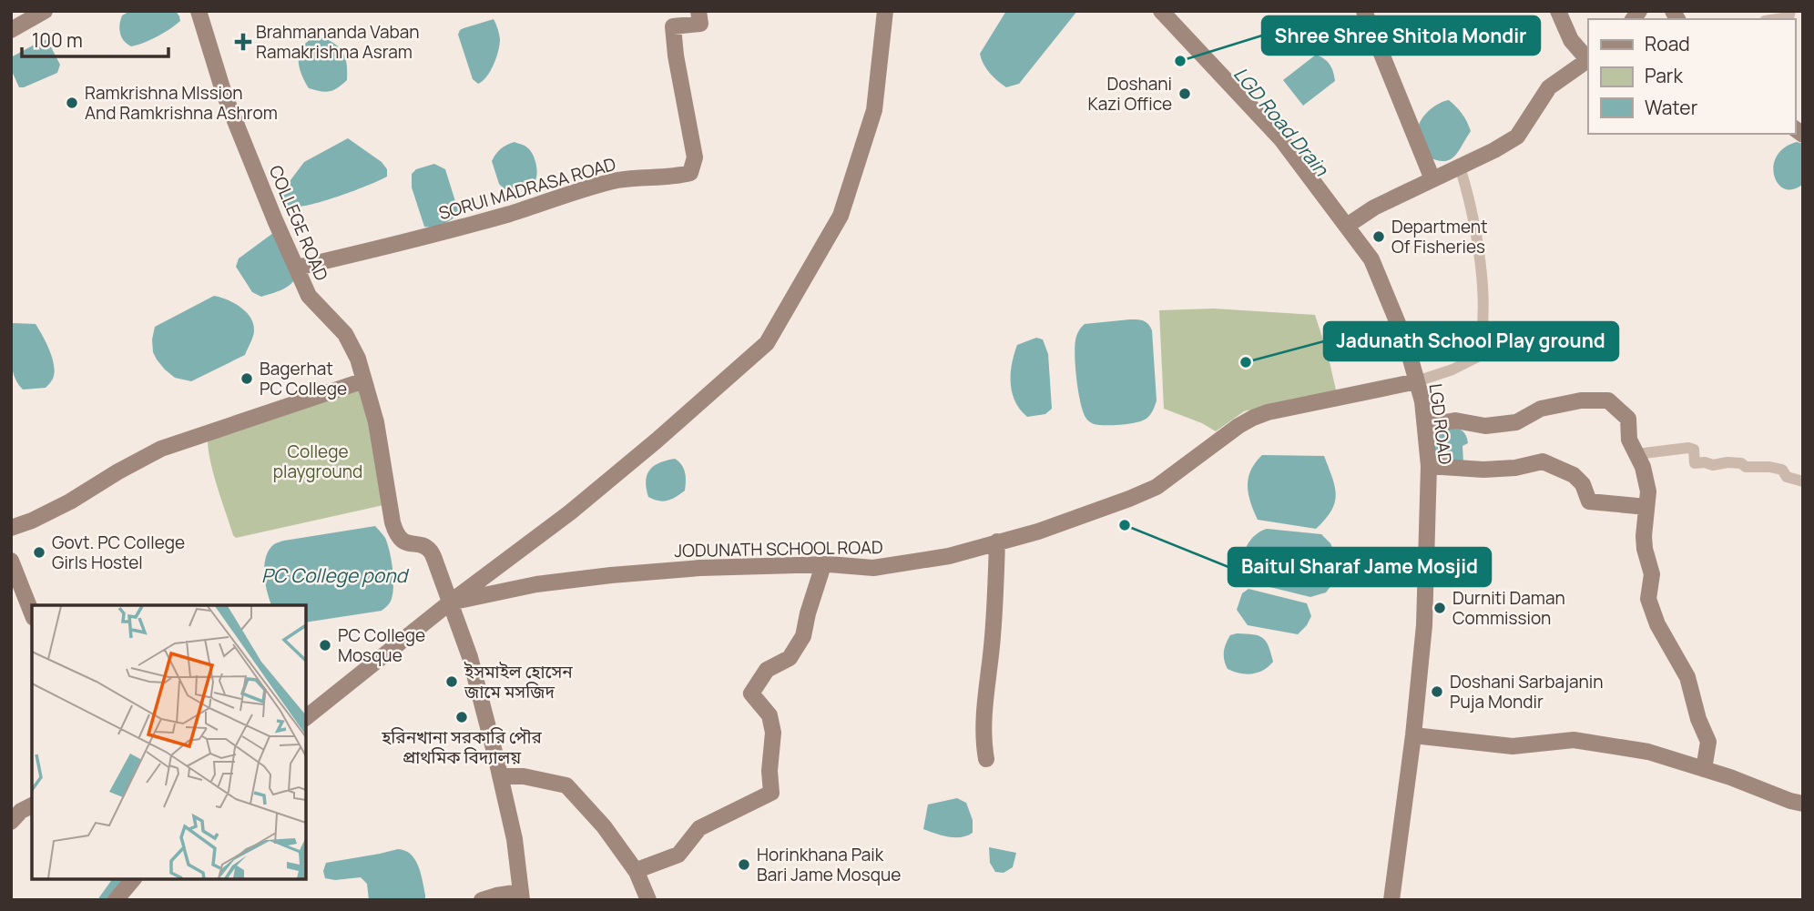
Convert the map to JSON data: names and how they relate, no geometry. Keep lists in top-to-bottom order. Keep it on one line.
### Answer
{"streets":{"street":["SORUI MADRASA ROAD","COLLEGE ROAD","LGD ROAD","JODUNATH SCHOOL ROAD"]},"crossings":[["SORUI MADRASA ROAD","COLLEGE ROAD"],["COLLEGE ROAD","JODUNATH SCHOOL ROAD"],["LGD ROAD","JODUNATH SCHOOL ROAD"]],"water":["LGD Road Drain","PC College pond"],"parks":["College playground"],"places":{"health":["Brahmananda Vaban Ramakrishna Asram"],"other":["Shree Shree Shitola Mondir","Doshani Kazi Office","Ramkrishna MIssion And Ramkrishna Ashrom","Department Of Fisheries","Jadunath School Play ground","Bagerhat PC College","Baitul Sharaf Jame Mosjid","Govt. PC College Girls Hostel","Durniti Daman Commission","PC College Mosque","ইসমাইল হোসেন জামে মসজিদ","Doshani Sarbajanin Puja Mondir","হরিনখানা সরকারি পৌর প্রাথমিক বিদ্যালয়","Horinkhana Paik Bari Jame Mosque"]},"legend":["Road","Park","Water"],"scale_bar":"100 m"}
